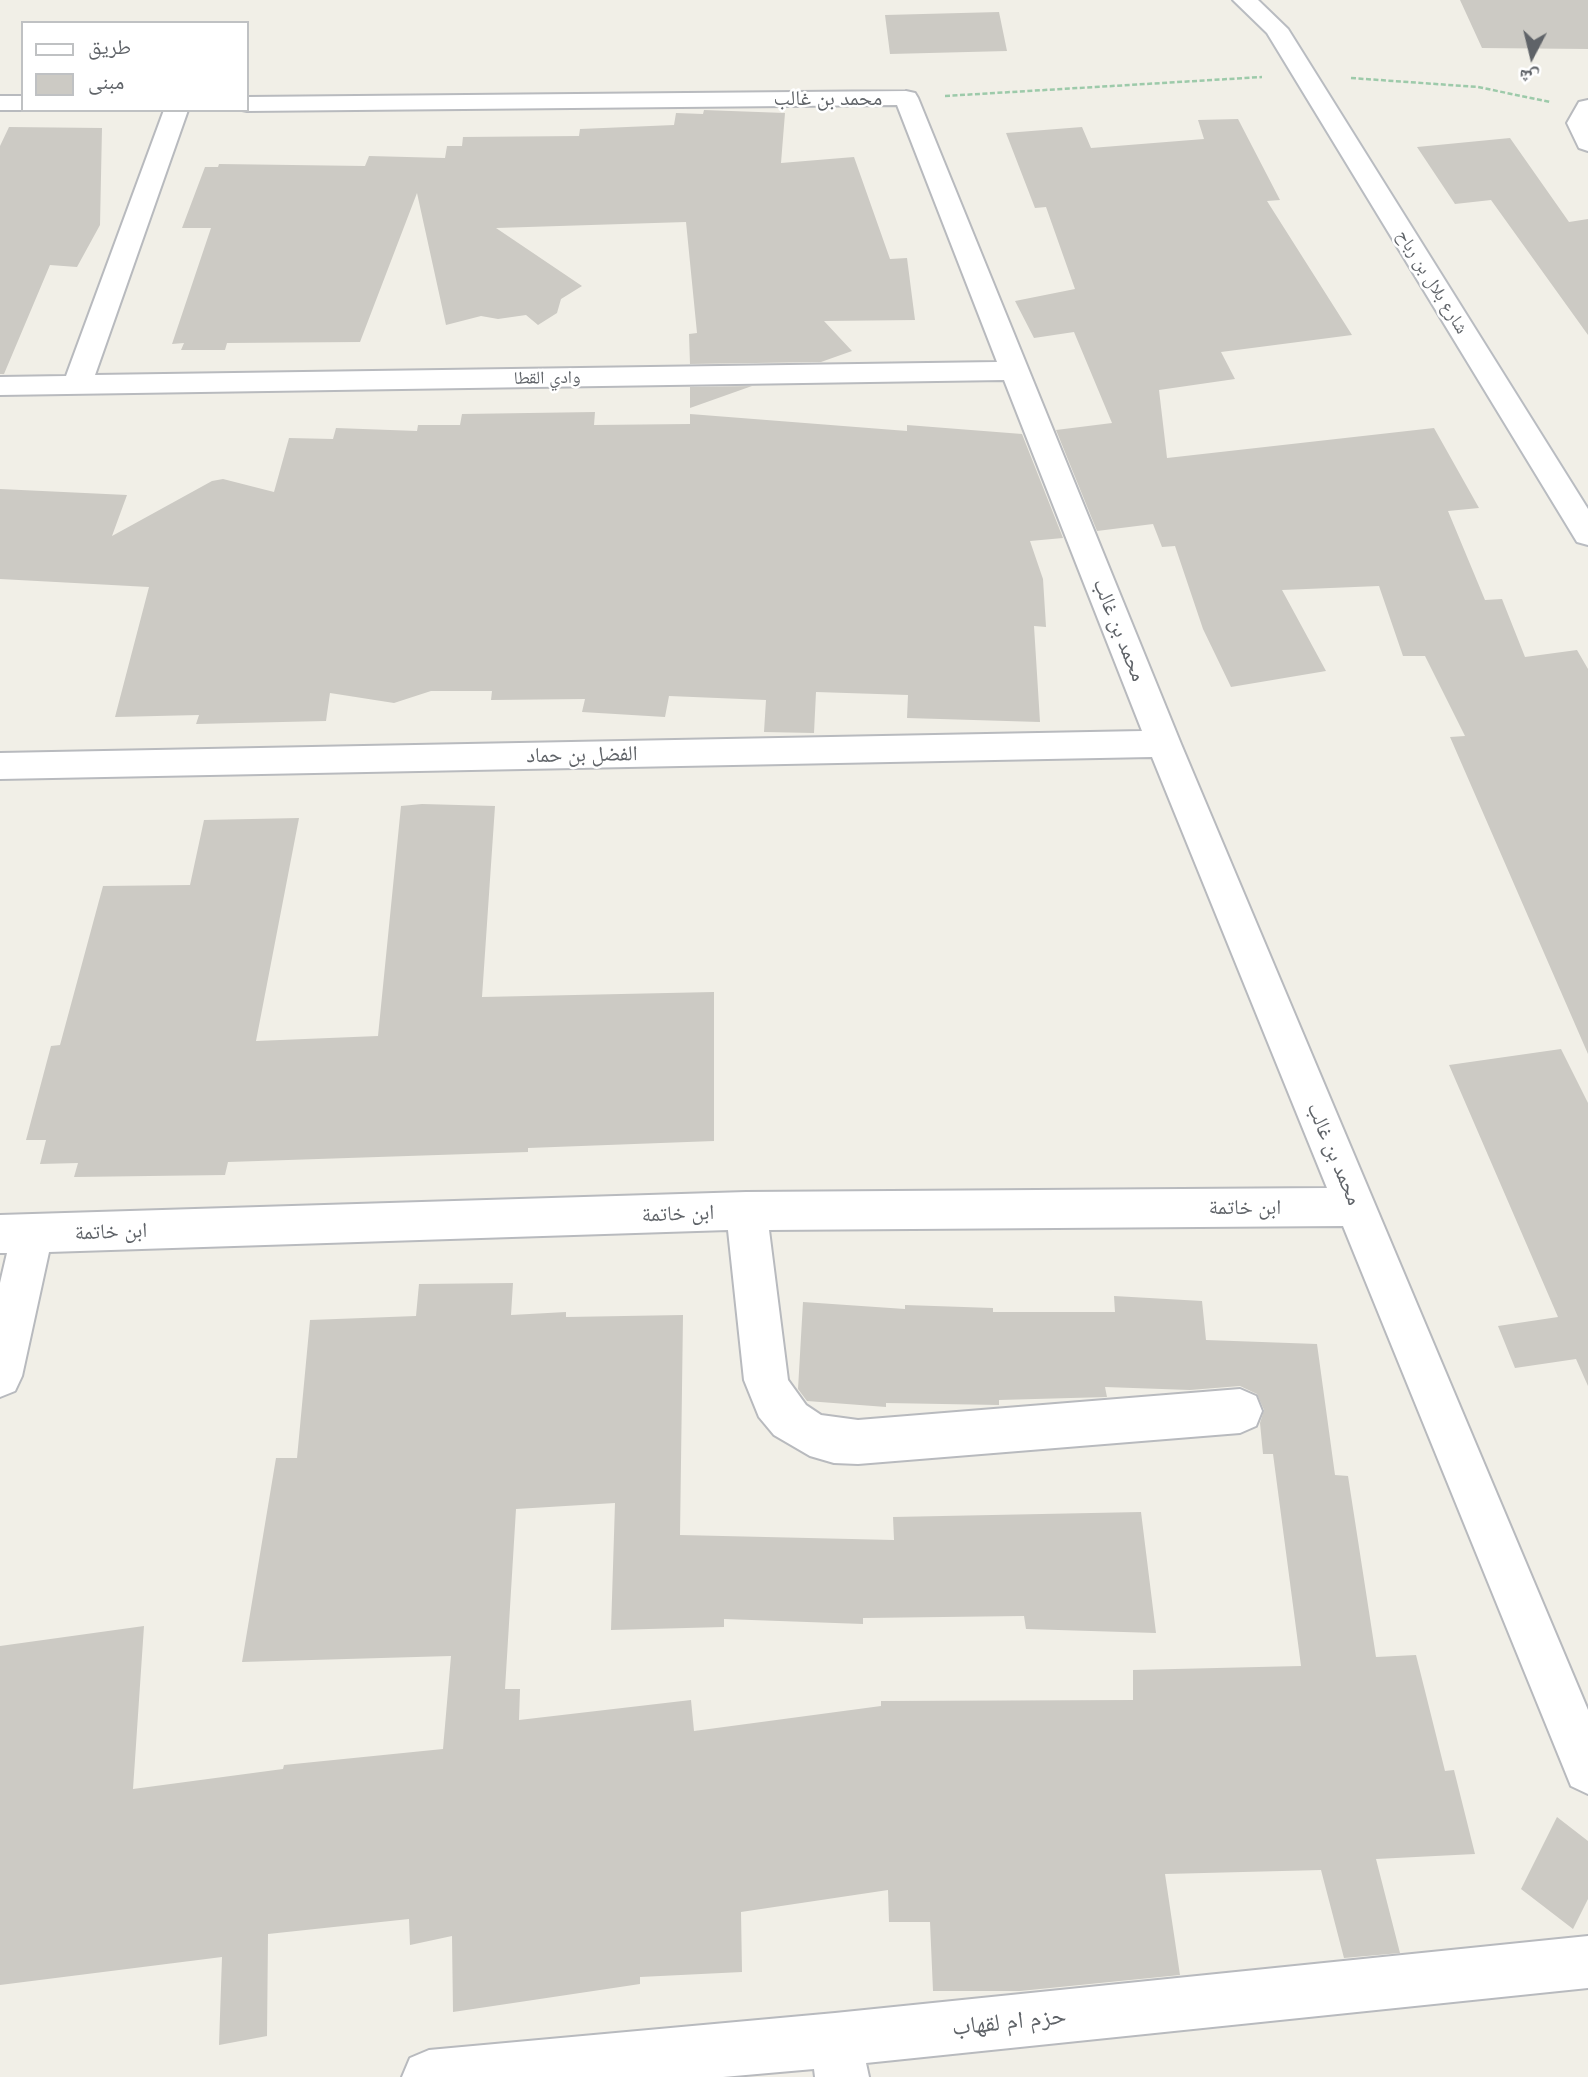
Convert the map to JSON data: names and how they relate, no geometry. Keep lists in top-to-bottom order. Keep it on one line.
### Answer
{"streets":{"street":["محمد بن غالب","شارع بلال بن رباح","وادي القطا","الفضل بن حماد","ابن خاتمة","حزم ام لقهاب"]},"crossings":[["محمد بن غالب","وادي القطا"],["محمد بن غالب","الفضل بن حماد"],["محمد بن غالب","ابن خاتمة"]],"legend":["طريق","مبنى"],"north":"bottom"}
